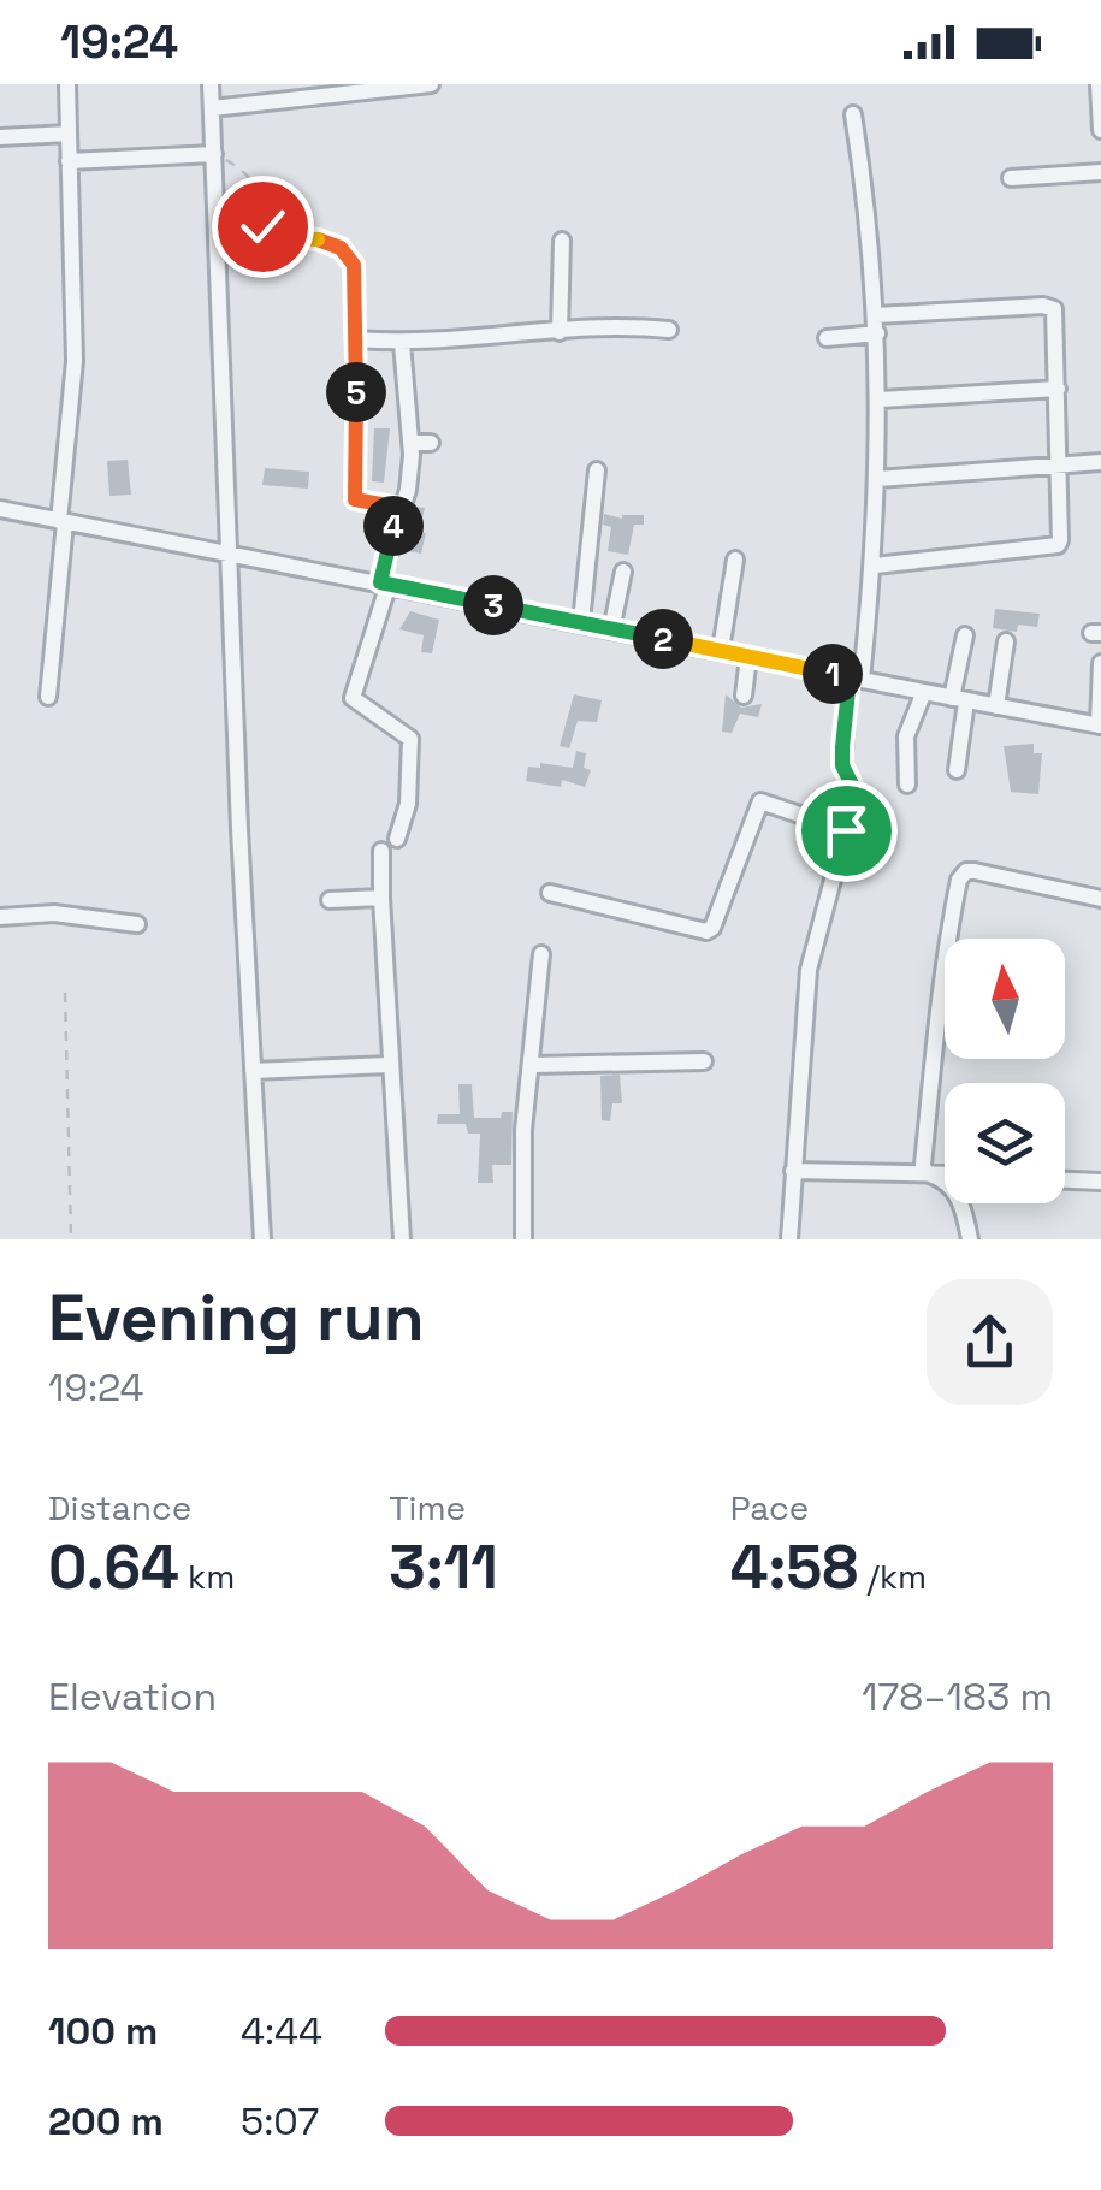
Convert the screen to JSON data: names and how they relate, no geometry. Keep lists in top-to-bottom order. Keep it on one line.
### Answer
{"north":"top","page":{"status":"19:24","pins":["5","4","3","2","1"],"heading":["Evening run","19:24"],"stats":[["Distance","0.64 km"],["Time","3:11"],["Pace","4:58 /km"]],"chart":["Elevation","178–183 m"],"list":[{"name":"100 m","note":"4:44"},{"name":"200 m","note":"5:07"}]}}
